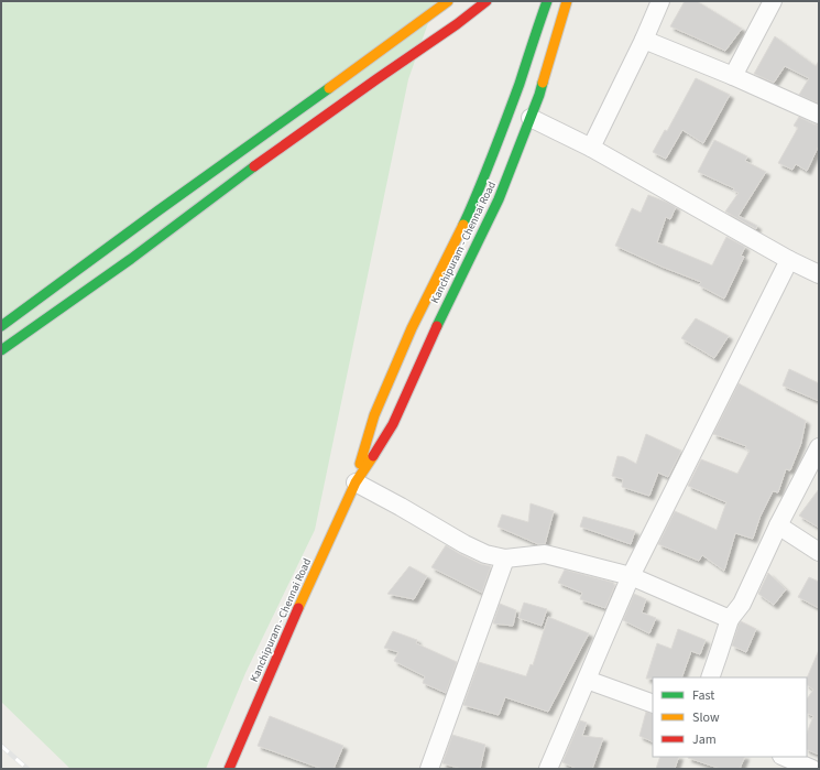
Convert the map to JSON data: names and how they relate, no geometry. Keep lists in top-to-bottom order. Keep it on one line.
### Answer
{"streets":{"main road":["Kanchipuram - Chennai Road"]},"legend":["Fast","Slow","Jam"]}
